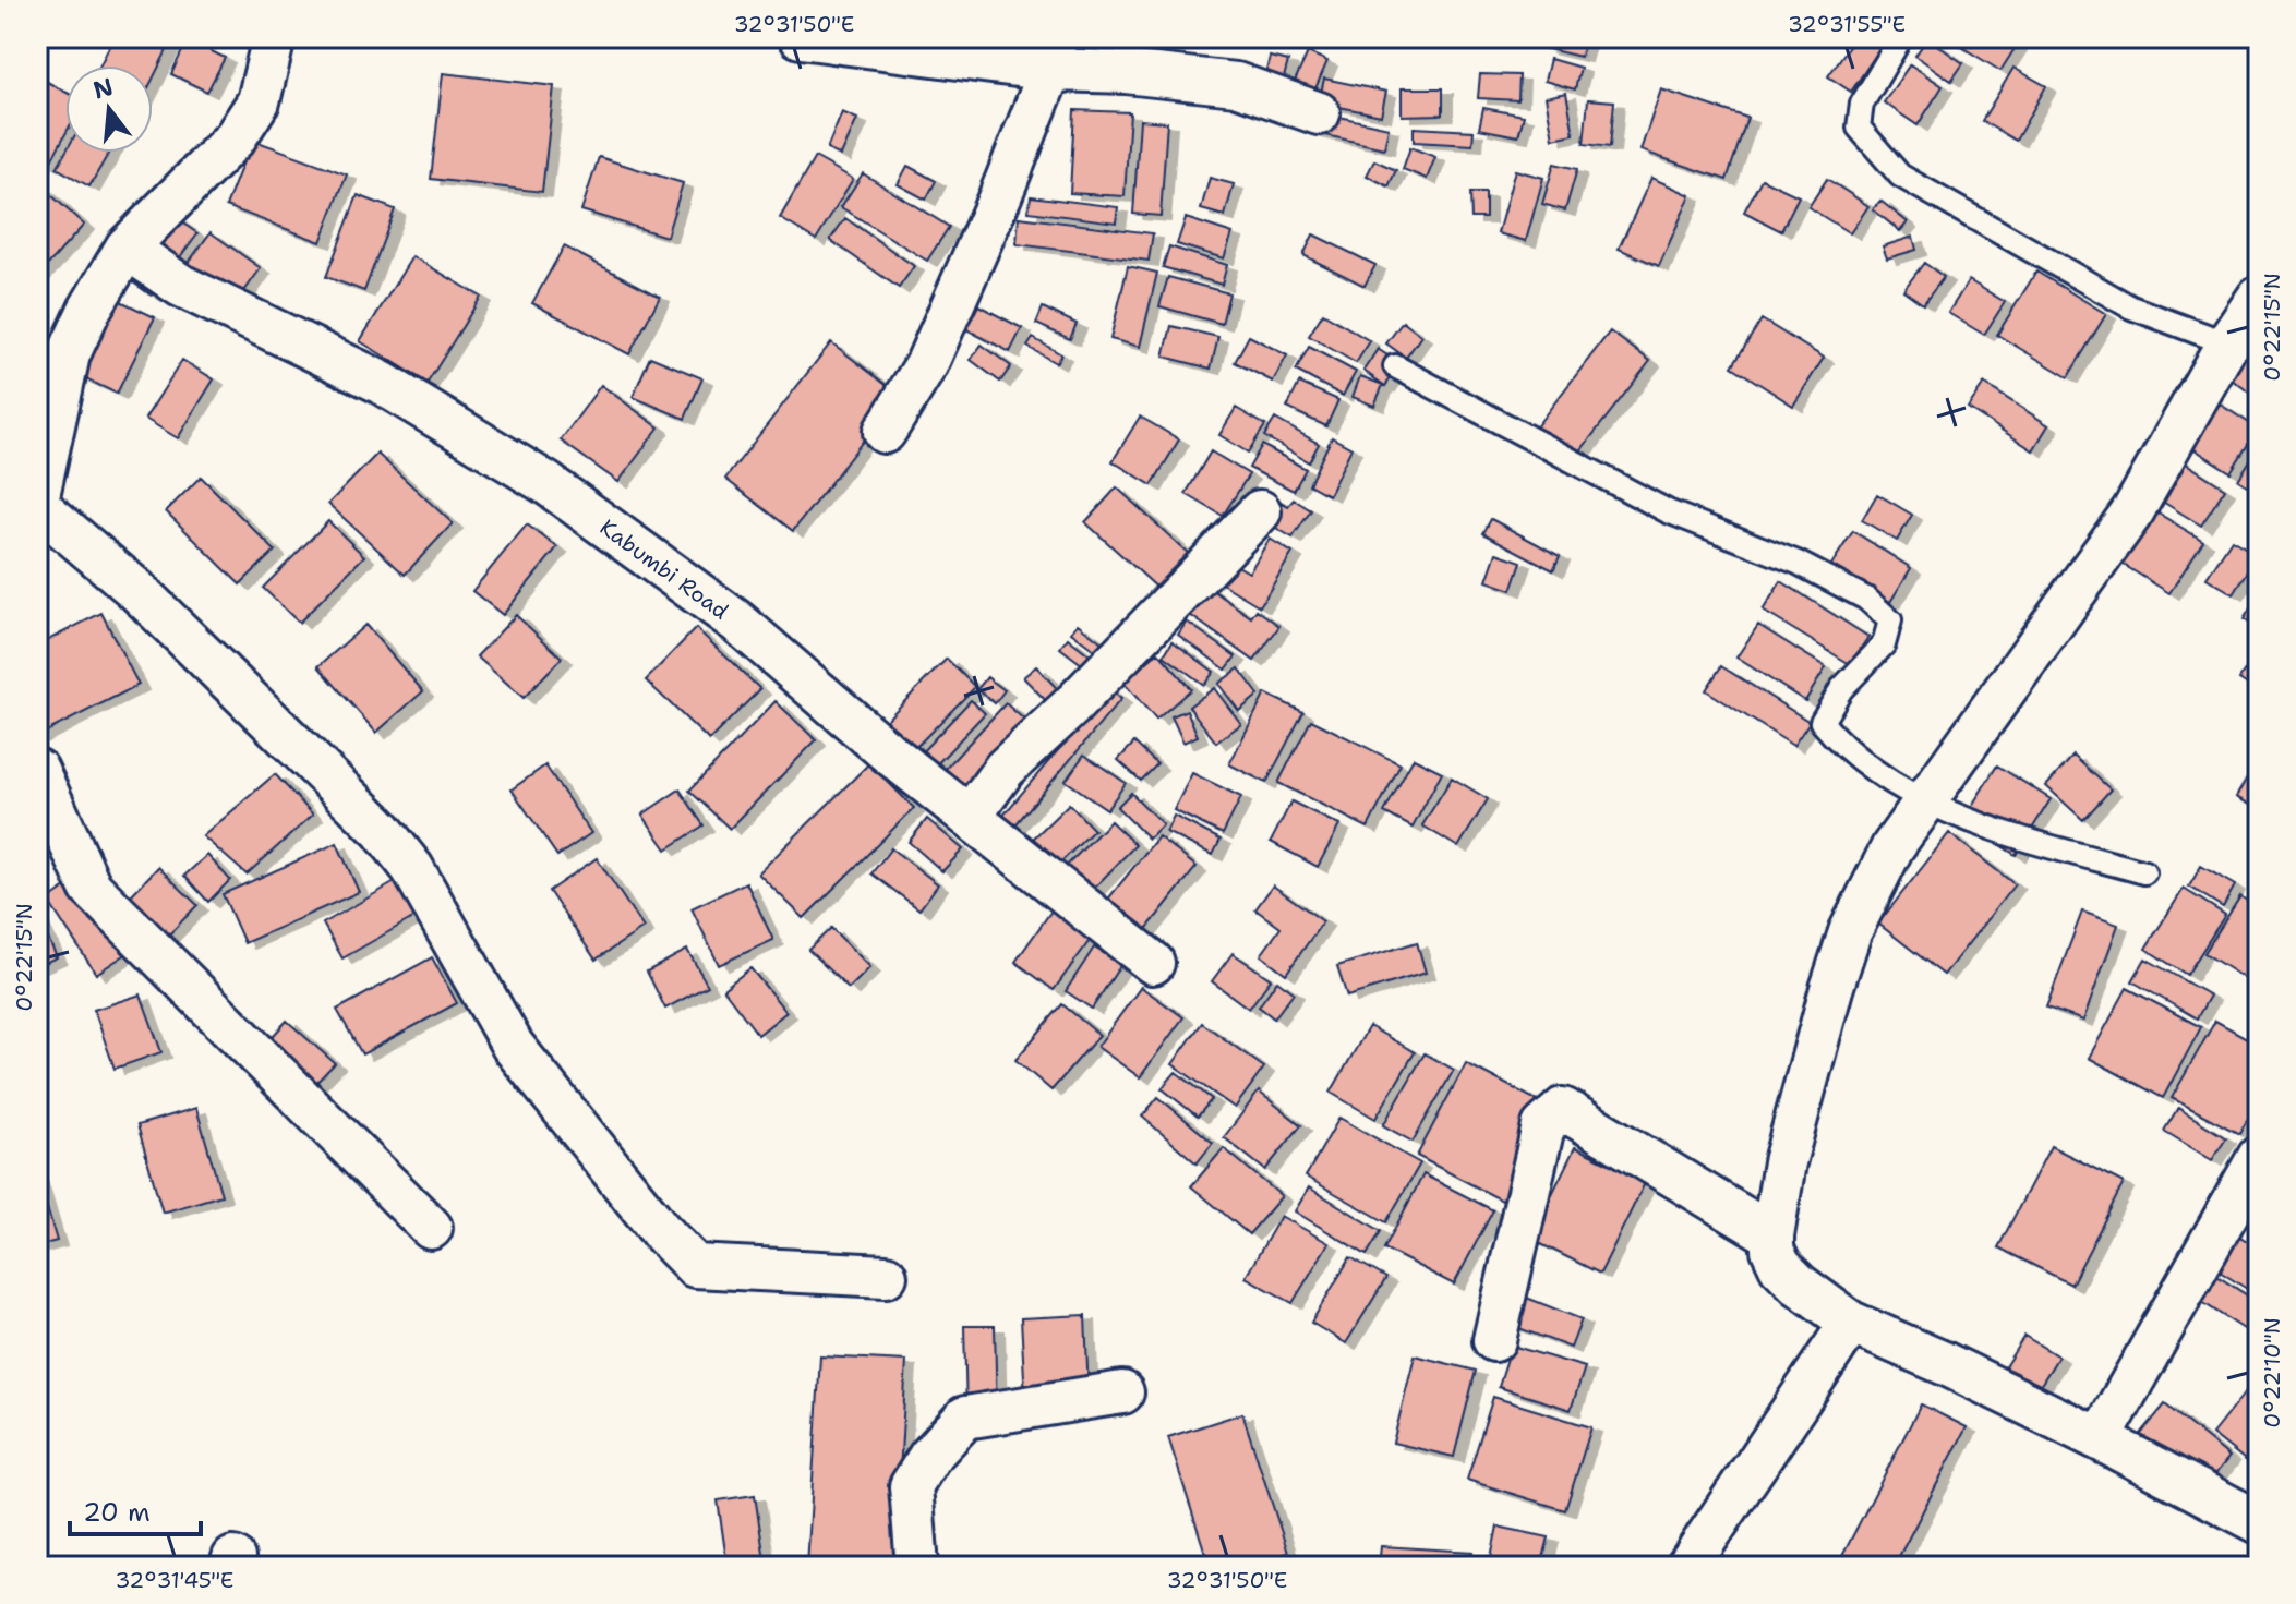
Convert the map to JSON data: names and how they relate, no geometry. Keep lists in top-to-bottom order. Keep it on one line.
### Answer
{"streets":{"street":["Kabumbi Road"]},"scale_bar":"20 m","north":"top","coordinates":["32°31'50\"E","32°31'55\"E","0°22'15\"N","0°22'10\"N","32°31'45\"E"]}
